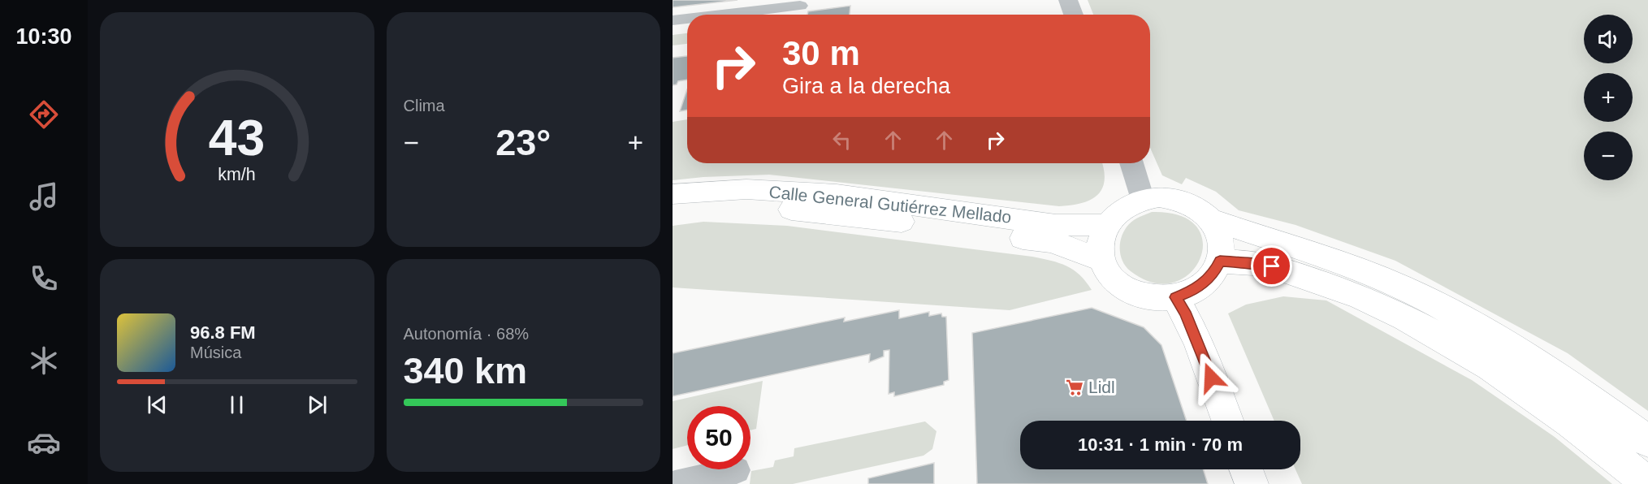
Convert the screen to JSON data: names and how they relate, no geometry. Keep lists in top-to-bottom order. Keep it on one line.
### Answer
{"streets":{"main road":["Calle General Gutiérrez Mellado"]},"places":{"supermarket":["Lidl"]},"page":{"tabs":"10:30","tile":["Clima",["Autonomía · 68%","340 km"]],"map_buttons":["+","−"],"turn":["30 m","Gira a la derecha"],"heat":["−","23°","+"],"song":["96.8 FM","Música"],"limit":"50","trip":"10:31 · 1 min · 70 m","gauge":["43","km/h"]}}
